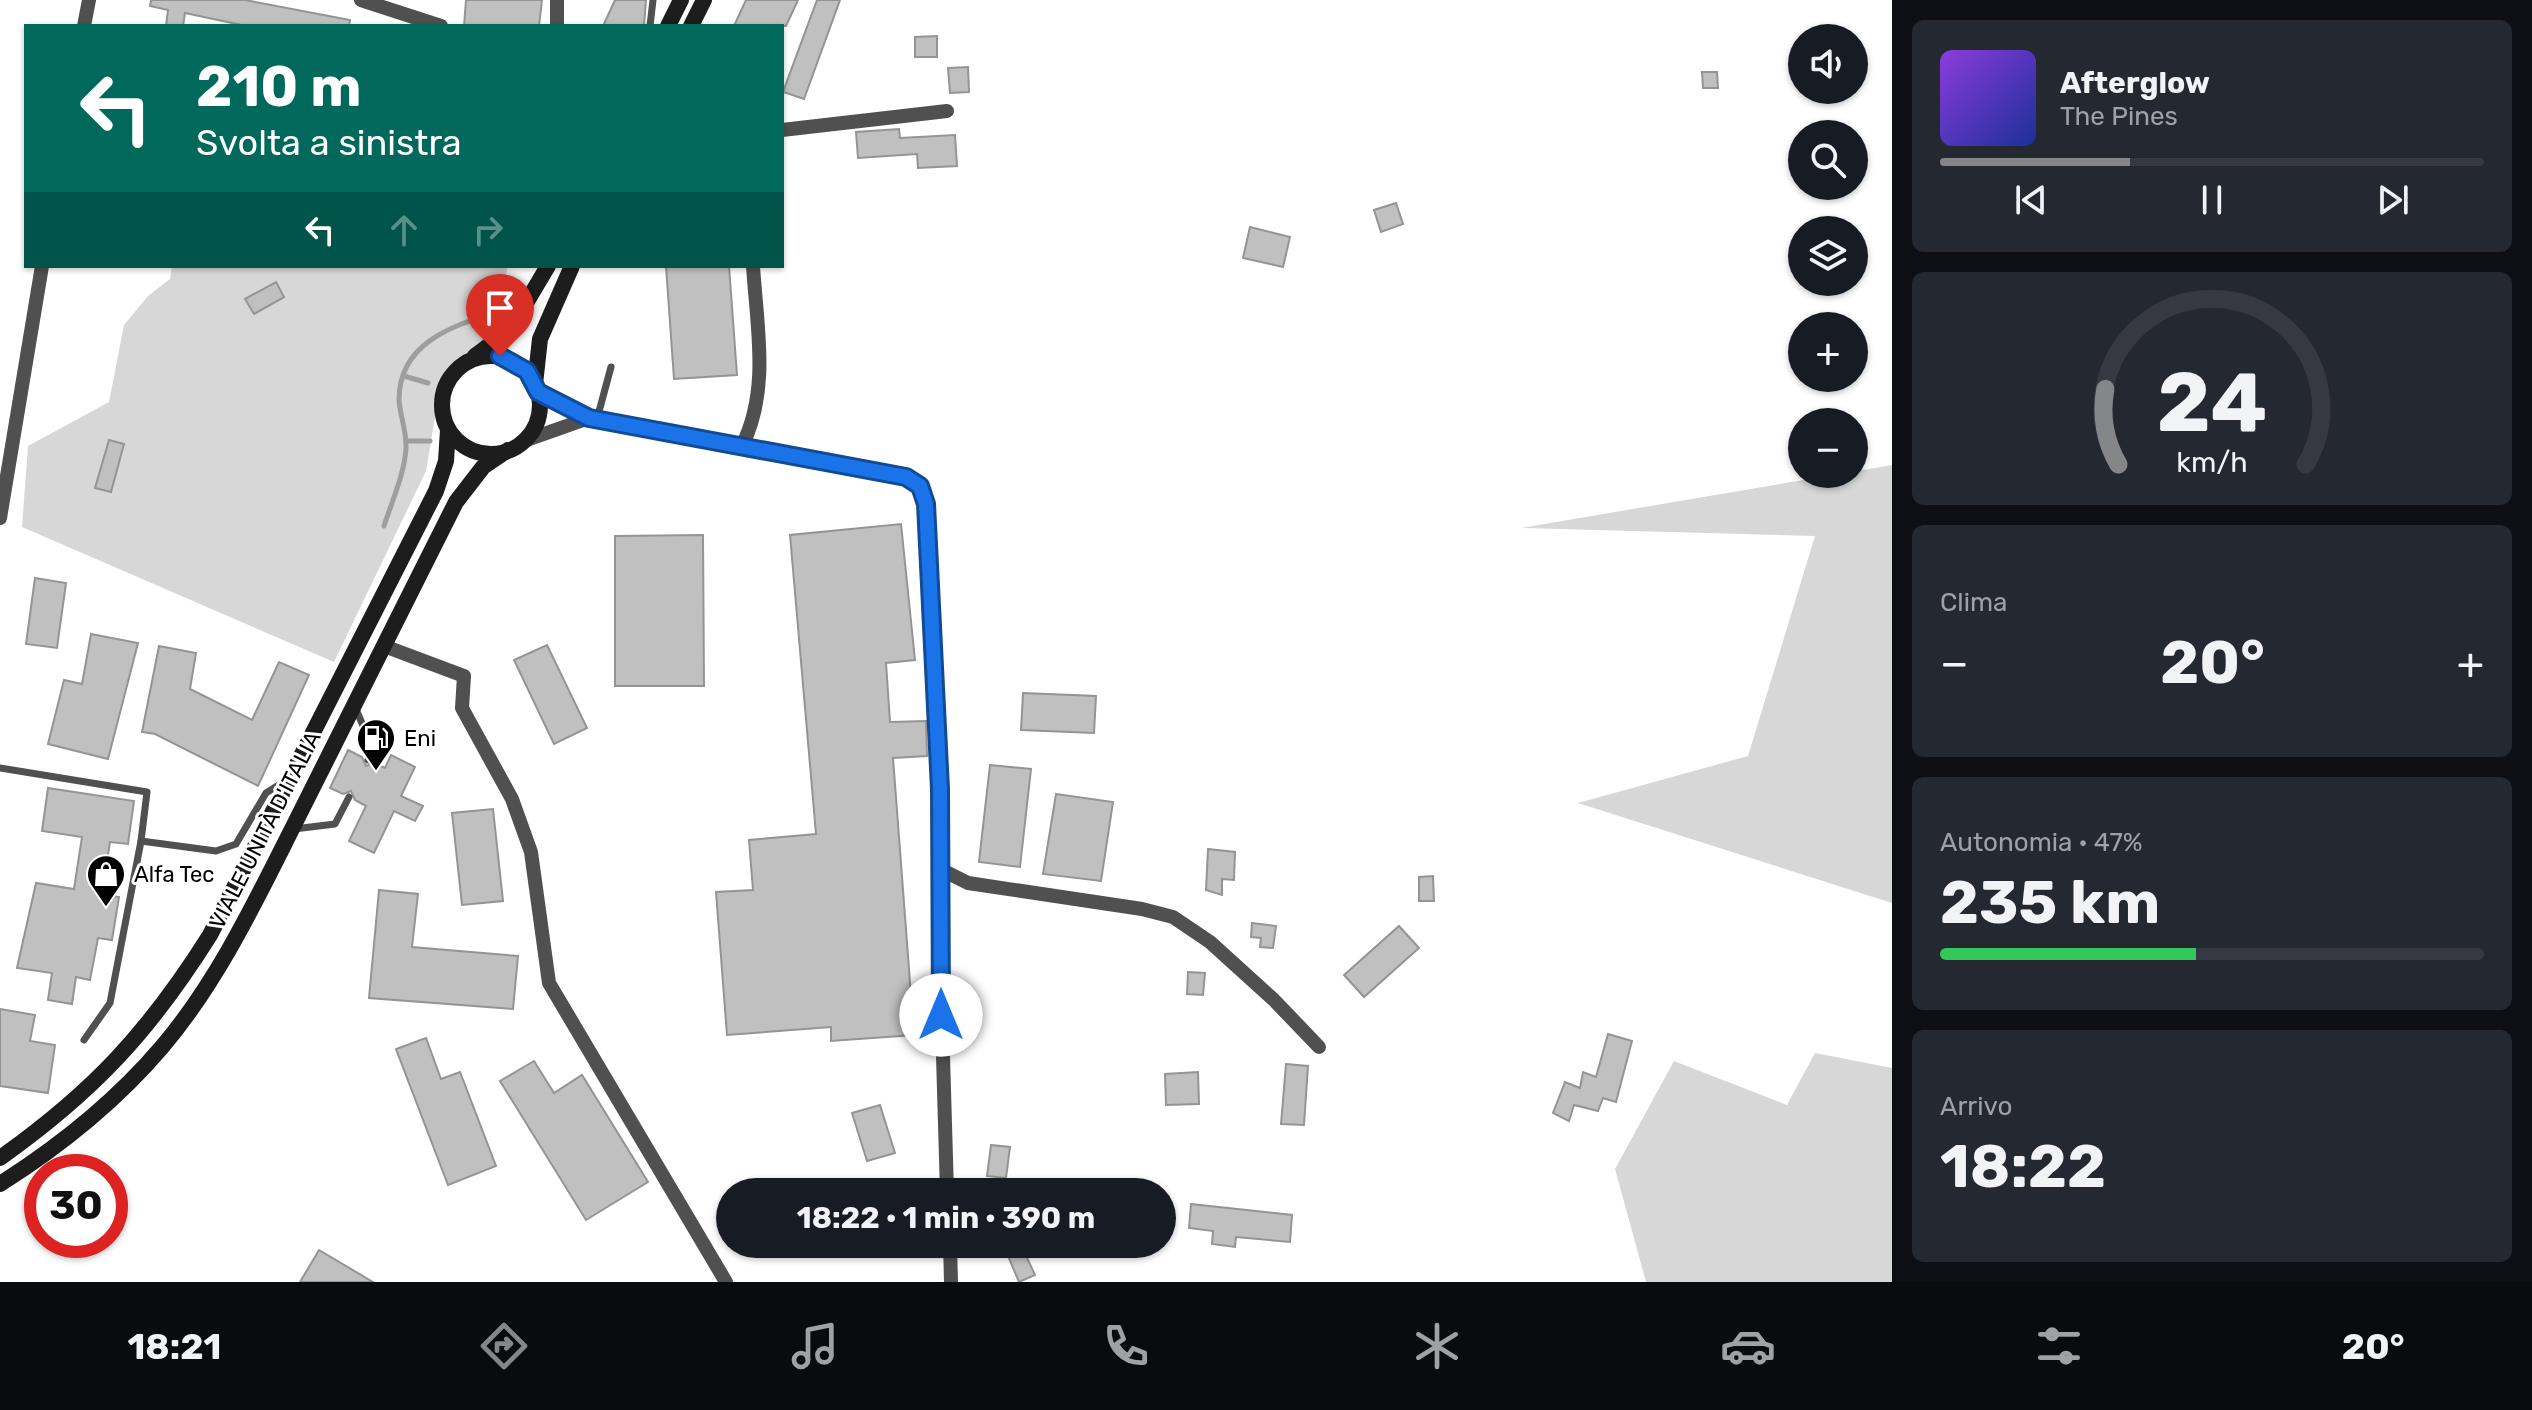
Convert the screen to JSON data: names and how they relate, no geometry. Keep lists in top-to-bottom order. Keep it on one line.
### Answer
{"streets":{"main road":["VIALE UNITÀ D'ITALIA"]},"places":{"fuel station":["Eni"],"shop":["Alfa Tec"]},"page":{"map_buttons":["+","−"],"turn":["210 m","Svolta a sinistra"],"song":["Afterglow","The Pines"],"tile":["Clima",["Autonomia · 47%","235 km"],["Arrivo","18:22"]],"heat":["−","20°","+"],"limit":"30","trip":"18:22 · 1 min · 390 m","tabs":["18:21","20°"],"gauge":["24","km/h"]}}
